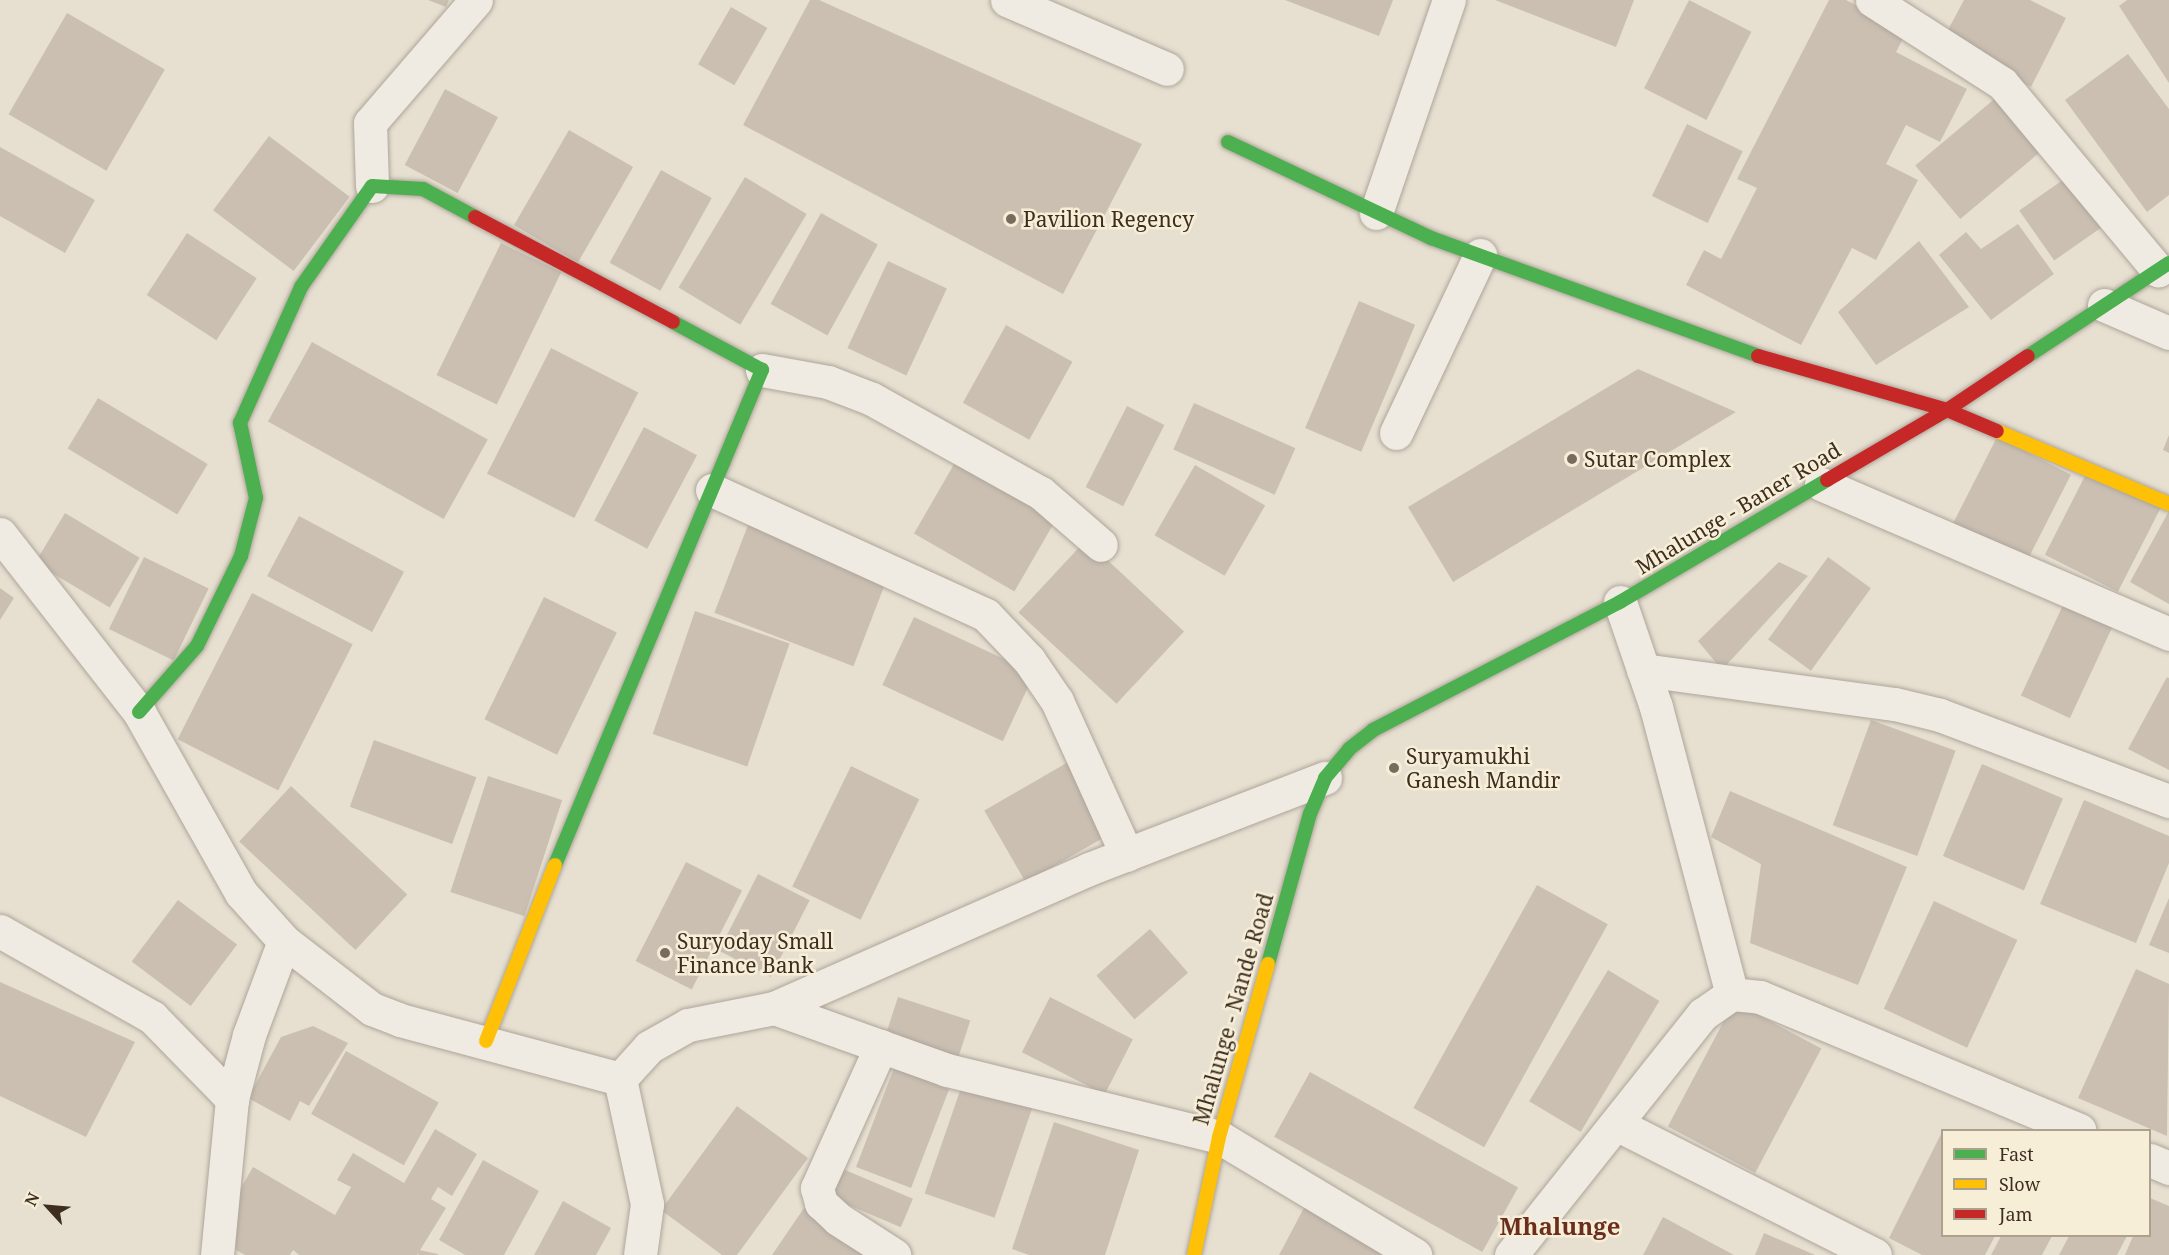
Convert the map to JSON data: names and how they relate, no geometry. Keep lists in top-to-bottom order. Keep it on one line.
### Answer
{"streets":{"street":["Mhalunge - Baner Road","Mhalunge - Nande Road"]},"crossings":[["Mhalunge - Baner Road","Mhalunge - Nande Road"]],"districts":["Mhalunge"],"places":["Pavilion Regency","Sutar Complex","Suryamukhi Ganesh Mandir","Suryoday Small Finance Bank"],"legend":["Fast","Slow","Jam"],"north":"top left"}
